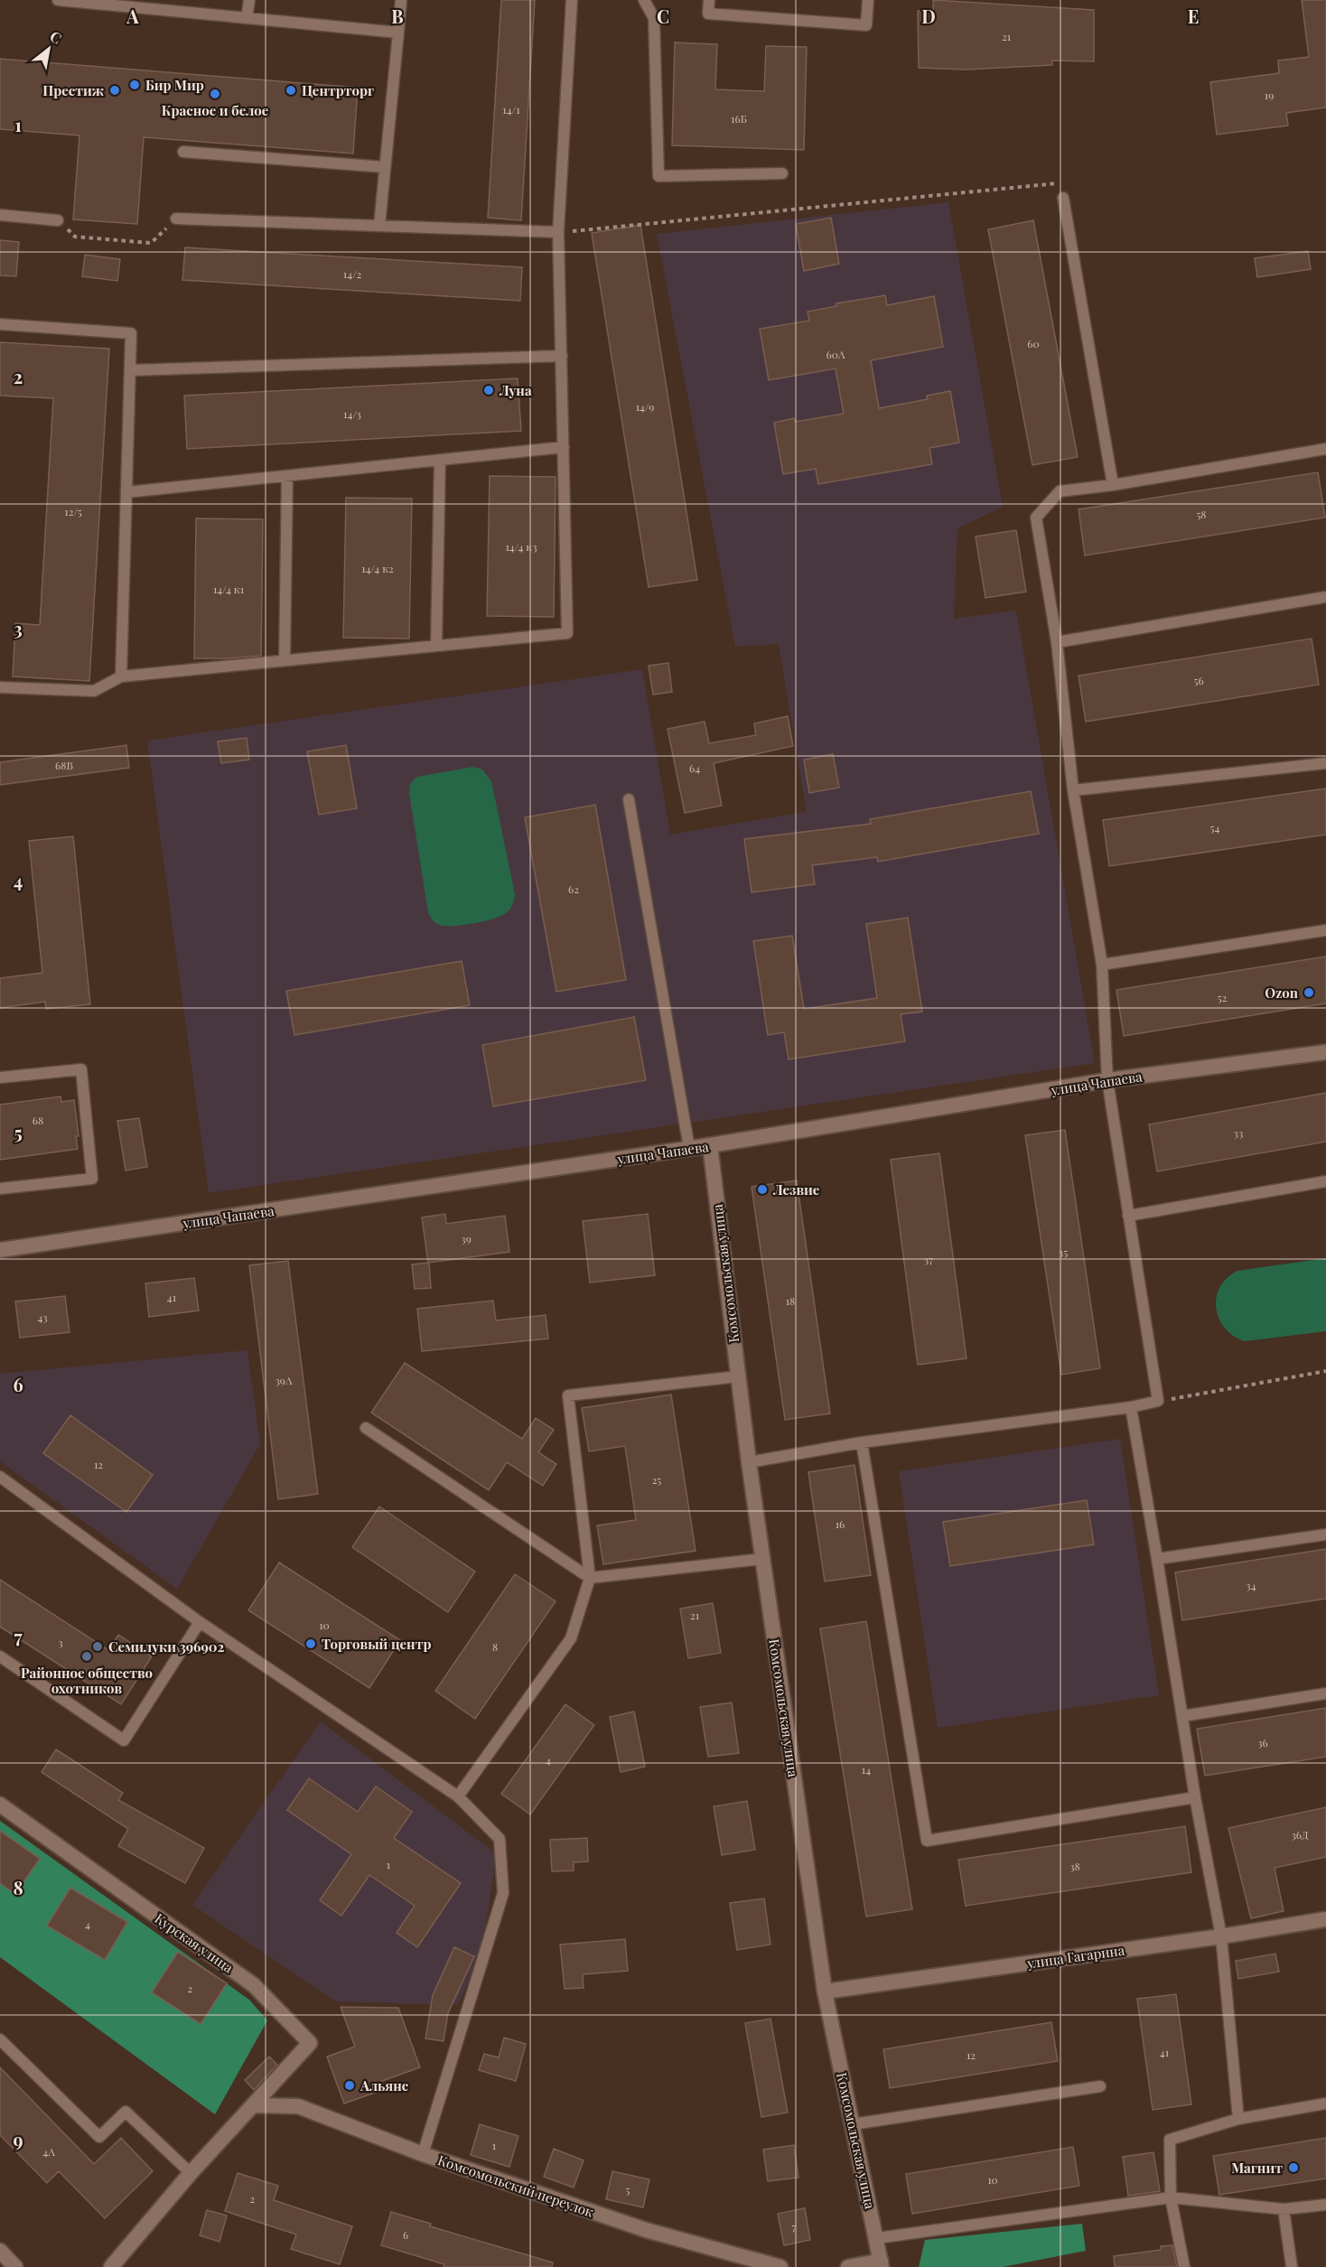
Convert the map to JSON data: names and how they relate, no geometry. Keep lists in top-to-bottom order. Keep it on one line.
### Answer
{"streets":{"street":["улица Чапаева","Комсомольская улица","Курская улица","улица Гагарина","Комсомольский переулок"]},"crossings":[["улица Чапаева","Комсомольская улица"],["Комсомольская улица","улица Гагарина"],["Курская улица","Комсомольский переулок"]],"places":["Бир Мир","Престиж","Центрторг","Красное и белое","Луна","Ozon","Лезвие","Торговый центр","Семилуки 396902","Районное общество охотников","Альянс","Магнит"],"house_numbers":["21","19","14/1","16Б","14/2","60","60А","14/9","14/3","12/5","58","14/4 к3","14/4 к2","14/4 к1","56","68В","64","54","62","52","68","33","39","35","37","41","18","43","39А","12","25","16","34","21","10","3","8","36","4","14","36Д","1","38","4","2","41","12","1","4А","10","5","2","7","6"],"north":"top right","grid":{"columns":["A","B","C","D","E"],"rows":["1","2","3","4","5","6","7","8","9"]}}
